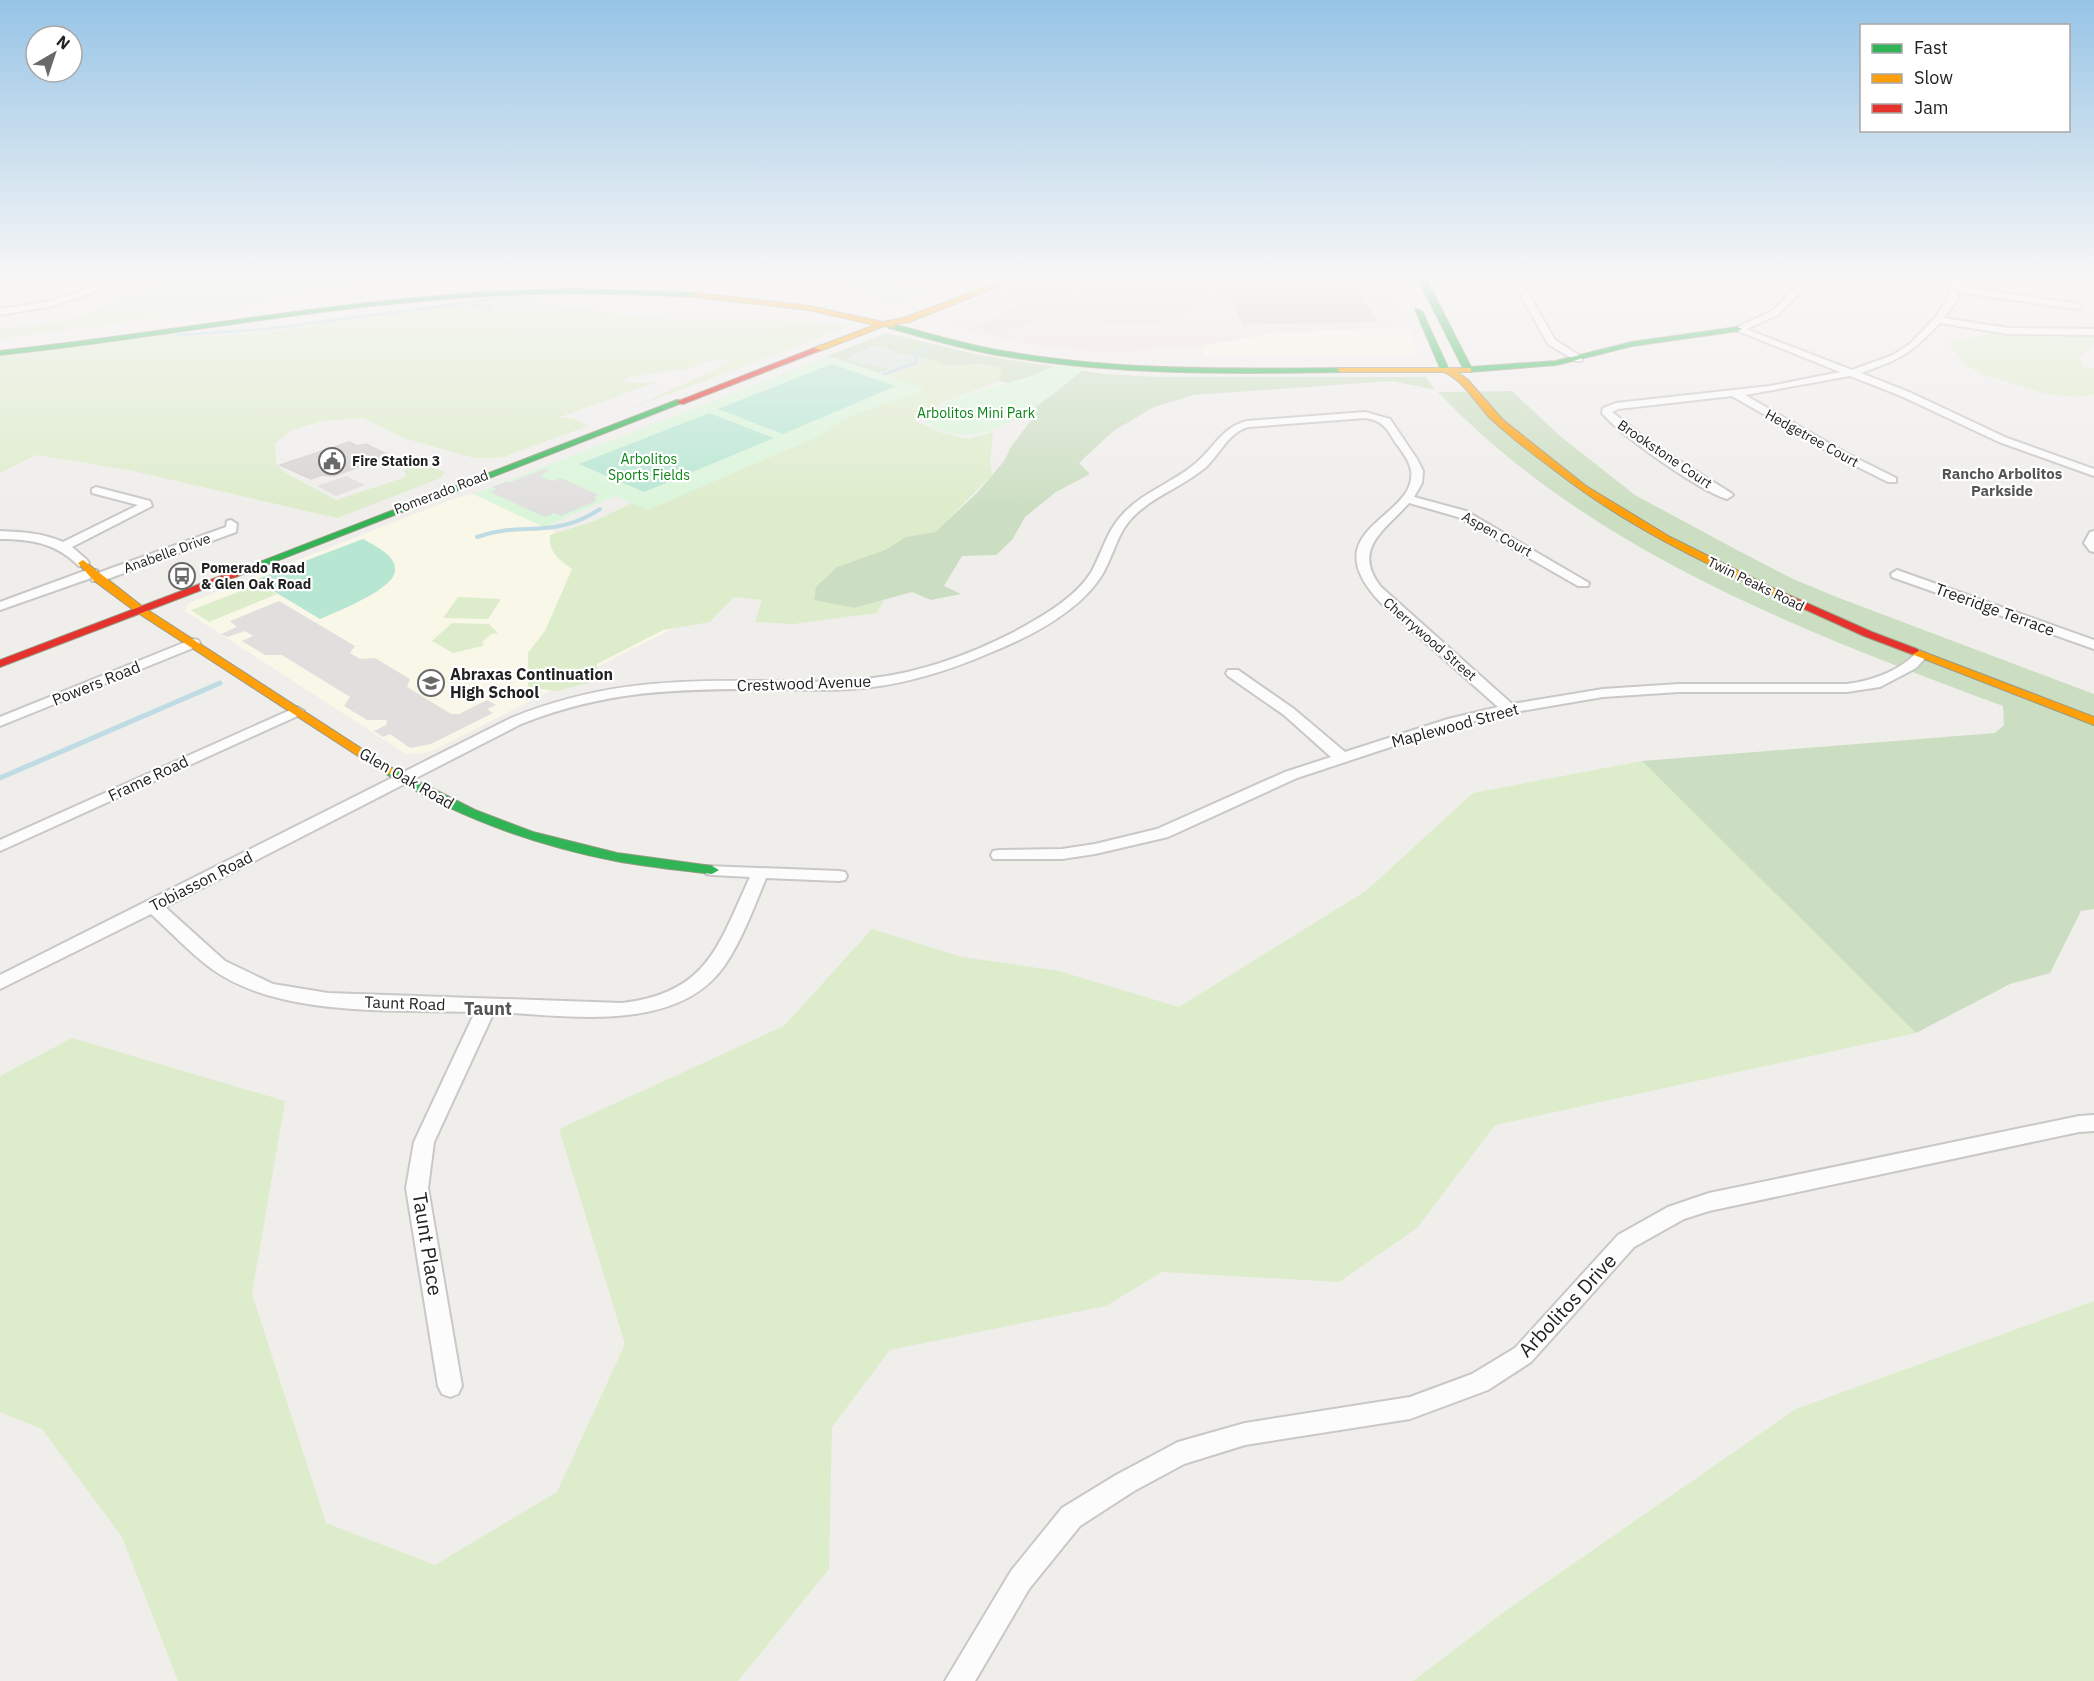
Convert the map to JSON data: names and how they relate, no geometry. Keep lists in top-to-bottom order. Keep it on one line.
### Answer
{"streets":{"main road":["Pomerado Road","Twin Peaks Road","Glen Oak Road"],"street":["Hedgetree Court","Brookstone Court","Aspen Court","Anabelle Drive","Treeridge Terrace","Cherrywood Street","Powers Road","Crestwood Avenue","Maplewood Street","Frame Road","Tobiasson Road","Taunt Road","Taunt Place","Arbolitos Drive"]},"crossings":[["Hedgetree Court","Brookstone Court"],["Pomerado Road","Glen Oak Road"],["Aspen Court","Cherrywood Street"],["Anabelle Drive","Glen Oak Road"],["Twin Peaks Road","Maplewood Street"],["Cherrywood Street","Crestwood Avenue"],["Cherrywood Street","Maplewood Street"],["Powers Road","Glen Oak Road"],["Crestwood Avenue","Glen Oak Road"],["Crestwood Avenue","Tobiasson Road"],["Frame Road","Glen Oak Road"],["Glen Oak Road","Tobiasson Road"],["Glen Oak Road","Taunt Road"],["Tobiasson Road","Taunt Road"],["Taunt Road","Taunt Place"]],"districts":["Rancho Arbolitos Parkside","Taunt"],"parks":["Arbolitos Mini Park","Arbolitos Sports Fields"],"places":{"public building":["Fire Station 3"],"bus stop":["Pomerado Road & Glen Oak Road"],"school or university":["Abraxas Continuation High School"]},"legend":["Fast","Slow","Jam"],"north":"top right"}
